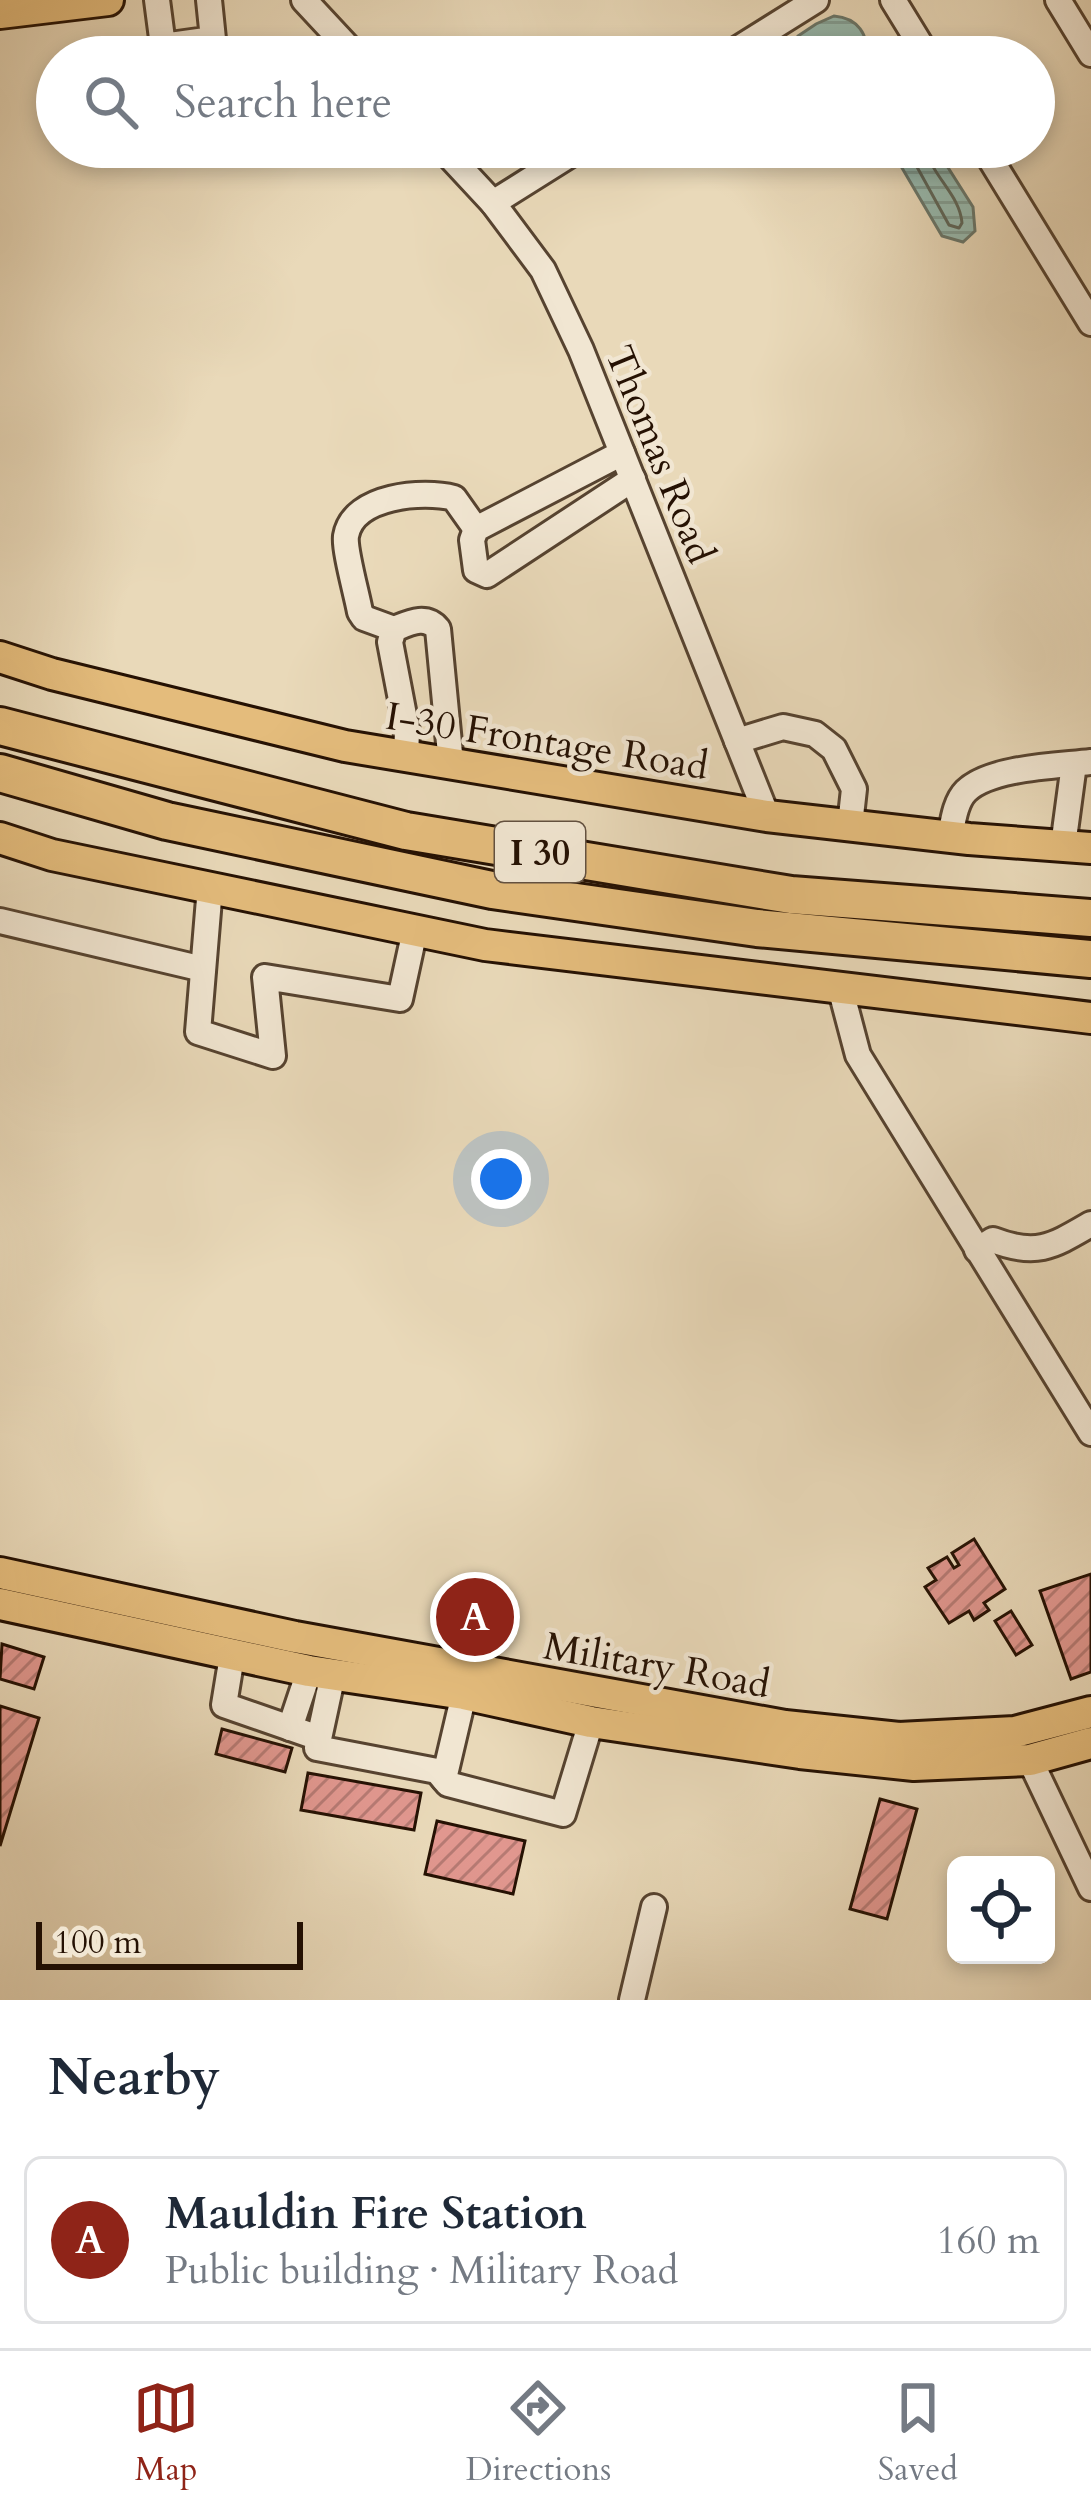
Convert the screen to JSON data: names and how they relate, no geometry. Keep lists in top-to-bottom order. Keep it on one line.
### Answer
{"streets":{"highway":["I 30"],"main road":["I-30 Frontage Road","Military Road"],"street":["Thomas Road"]},"crossings":[["Thomas Road","I-30 Frontage Road"]],"scale_bar":"100 m","page":{"search":"Search here","pins":"A","scale":"100 m","heading":"Nearby","list":[{"mark":"A","name":"Mauldin Fire Station","note":"Public building · Military Road","value":"160 m"}],"nav":["Map","Directions","Saved"]}}
